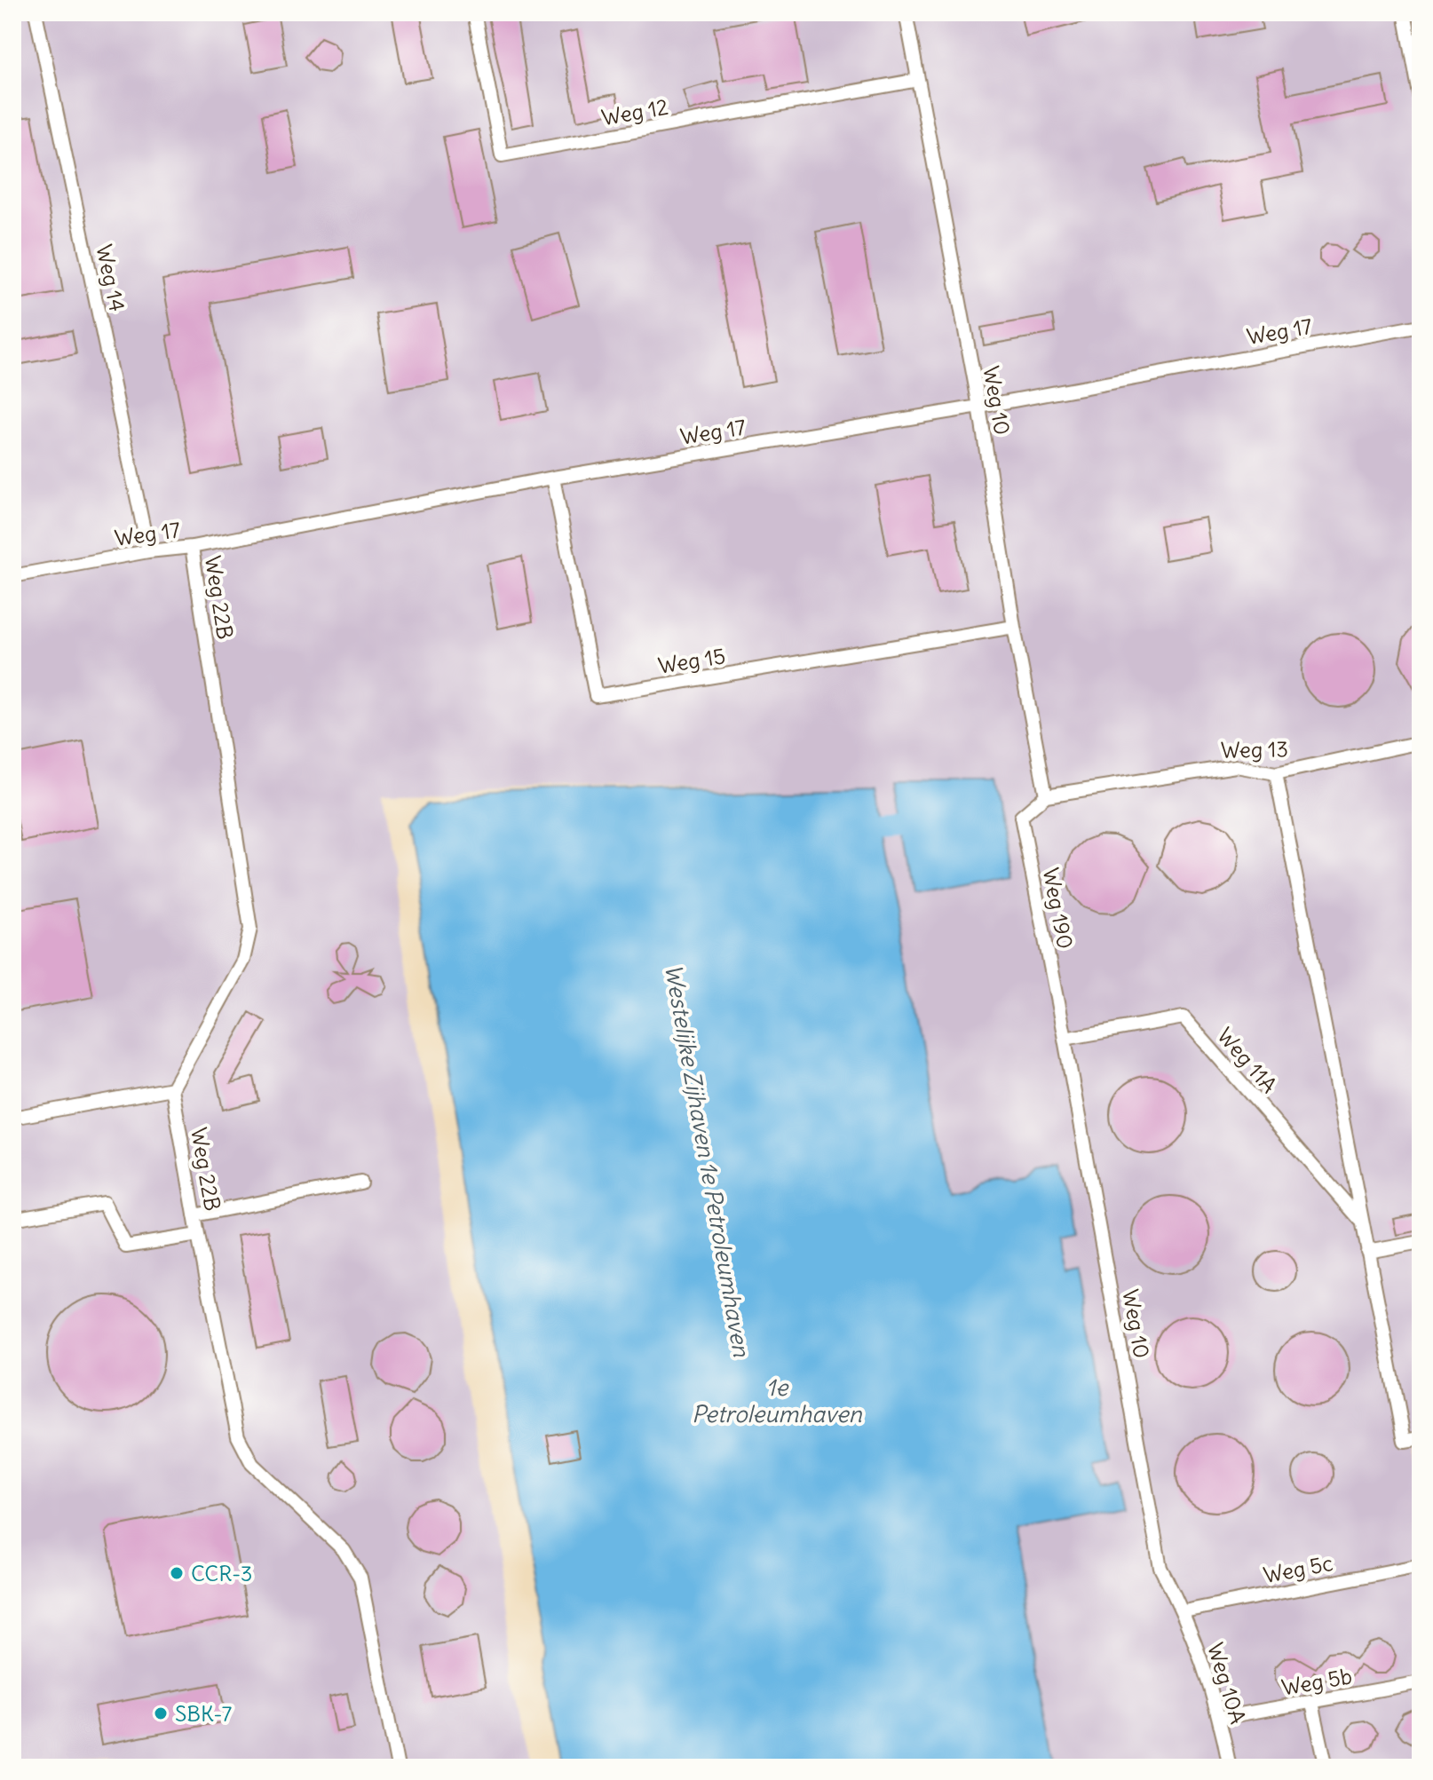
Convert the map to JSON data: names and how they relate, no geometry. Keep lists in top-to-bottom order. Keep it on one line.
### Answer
{"streets":{"lane":["Weg 12","Weg 14","Weg 17","Weg 10","Weg 22B","Weg 15","Weg 13","Weg 190","Weg 11A","Weg 5c","Weg 5b","Weg 10A"]},"crossings":[["Weg 12","Weg 10"],["Weg 14","Weg 17"],["Weg 17","Weg 10"],["Weg 17","Weg 22B"],["Weg 17","Weg 15"],["Weg 10","Weg 15"],["Weg 10","Weg 13"],["Weg 10","Weg 190"],["Weg 10","Weg 11A"],["Weg 10","Weg 5c"],["Weg 10","Weg 10A"],["Weg 13","Weg 190"],["Weg 190","Weg 11A"],["Weg 5c","Weg 10A"],["Weg 5b","Weg 10A"]],"water":["Westelijke Zijhaven 1e Petroleumhaven","1e Petroleumhaven"],"places":["CCR-3","SBK-7"]}
